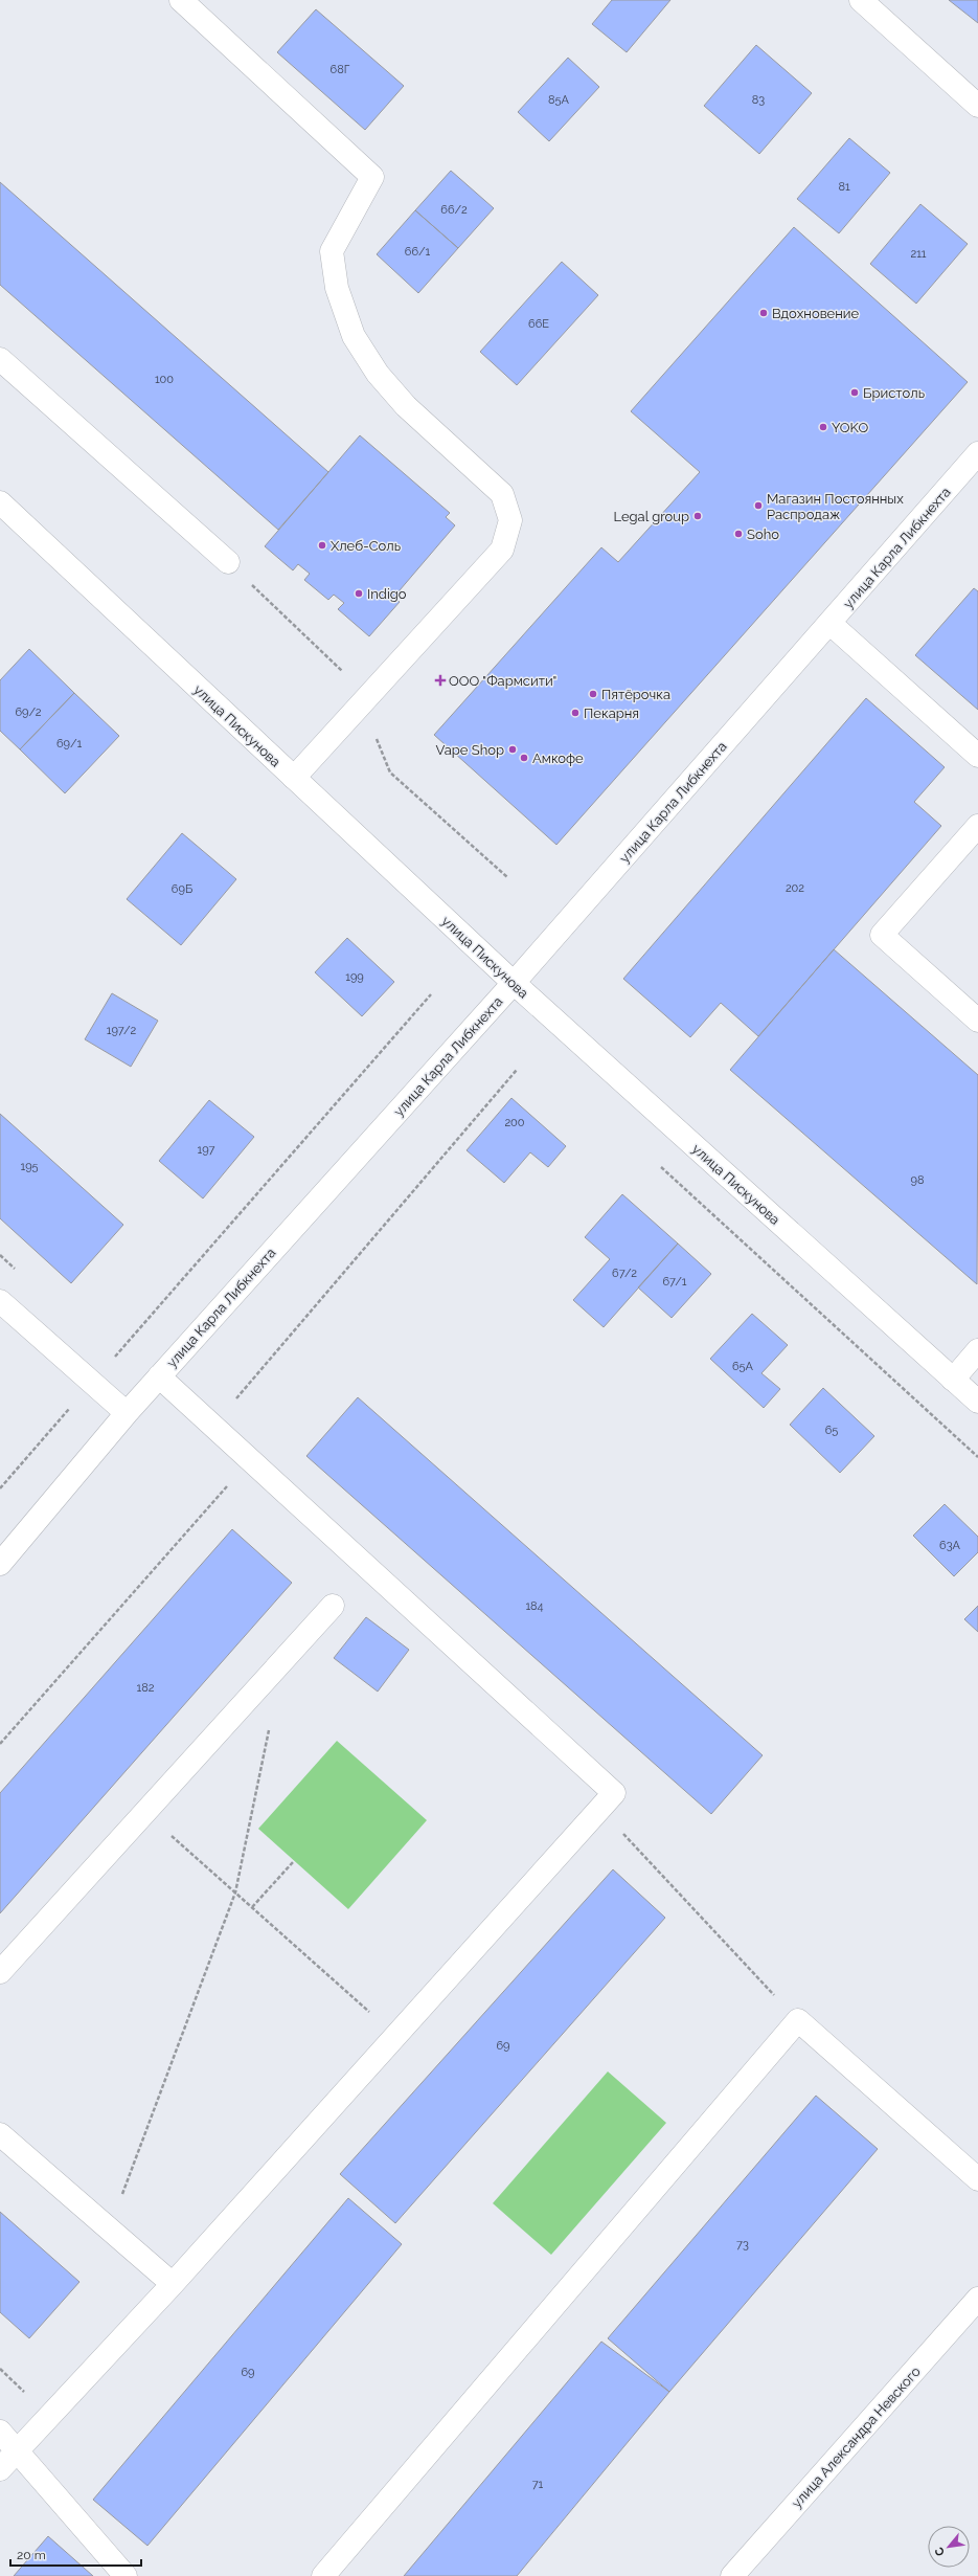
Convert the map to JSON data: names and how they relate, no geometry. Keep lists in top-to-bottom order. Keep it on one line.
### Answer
{"streets":{"street":["улица Карла Либкнехта","улица Пискунова","улица Александра Невского"]},"crossings":[["улица Карла Либкнехта","улица Пискунова"]],"places":{"other":["Вдохновение","Бристоль","YOKO","Магазин Постоянных Распродаж","Legal group","Soho","Хлеб-Соль","Indigo","Пятёрочка","Пекарня","Vape Shop","Амкофе"],"health":["ООО \"Фармсити\""]},"house_numbers":["68Г","85А","83","81","66/2","66/1","211","66Е","100","69/2","69/1","202","69Б","199","197/2","200","197","195","98","67/2","67/1","65А","65","63А","184","182","69","73","69","71"],"scale_bar":"20 m","north":"bottom left"}
